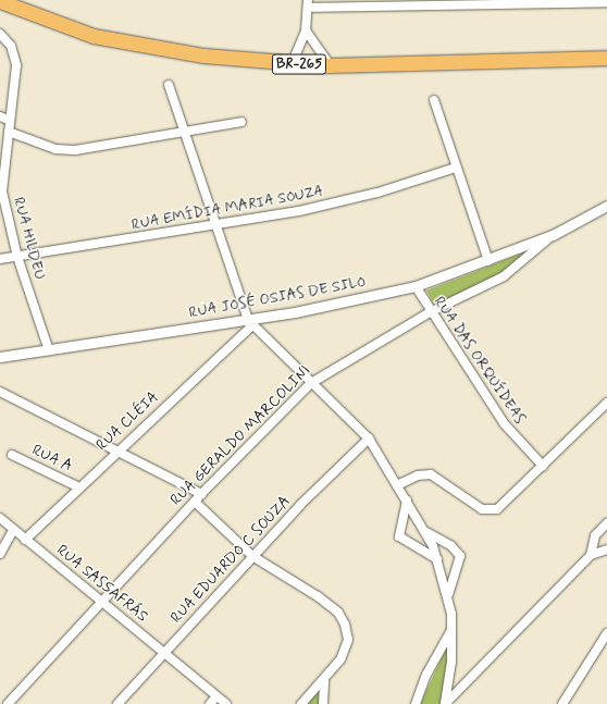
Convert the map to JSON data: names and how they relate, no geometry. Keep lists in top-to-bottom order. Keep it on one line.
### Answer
{"streets":{"highway":["BR-265"],"street":["RUA EMÍDIA MARIA SOUZA","RUA HILDEU","RUA JOSÉ OSIAS DE SILO","RUA DAS ORQUÍDEAS","RUA CLÉIA","RUA GERALDO MARCOLINI","RUA A","RUA EDUARDO C SOUZA","RUA SASSAFRÁS"]},"crossings":[["RUA EMÍDIA MARIA SOUZA","RUA HILDEU"],["RUA HILDEU","RUA JOSÉ OSIAS DE SILO"],["RUA JOSÉ OSIAS DE SILO","RUA DAS ORQUÍDEAS"],["RUA JOSÉ OSIAS DE SILO","RUA CLÉIA"],["RUA JOSÉ OSIAS DE SILO","RUA GERALDO MARCOLINI"],["RUA DAS ORQUÍDEAS","RUA GERALDO MARCOLINI"],["RUA CLÉIA","RUA A"],["RUA CLÉIA","RUA SASSAFRÁS"],["RUA GERALDO MARCOLINI","RUA SASSAFRÁS"],["RUA EDUARDO C SOUZA","RUA SASSAFRÁS"]]}
